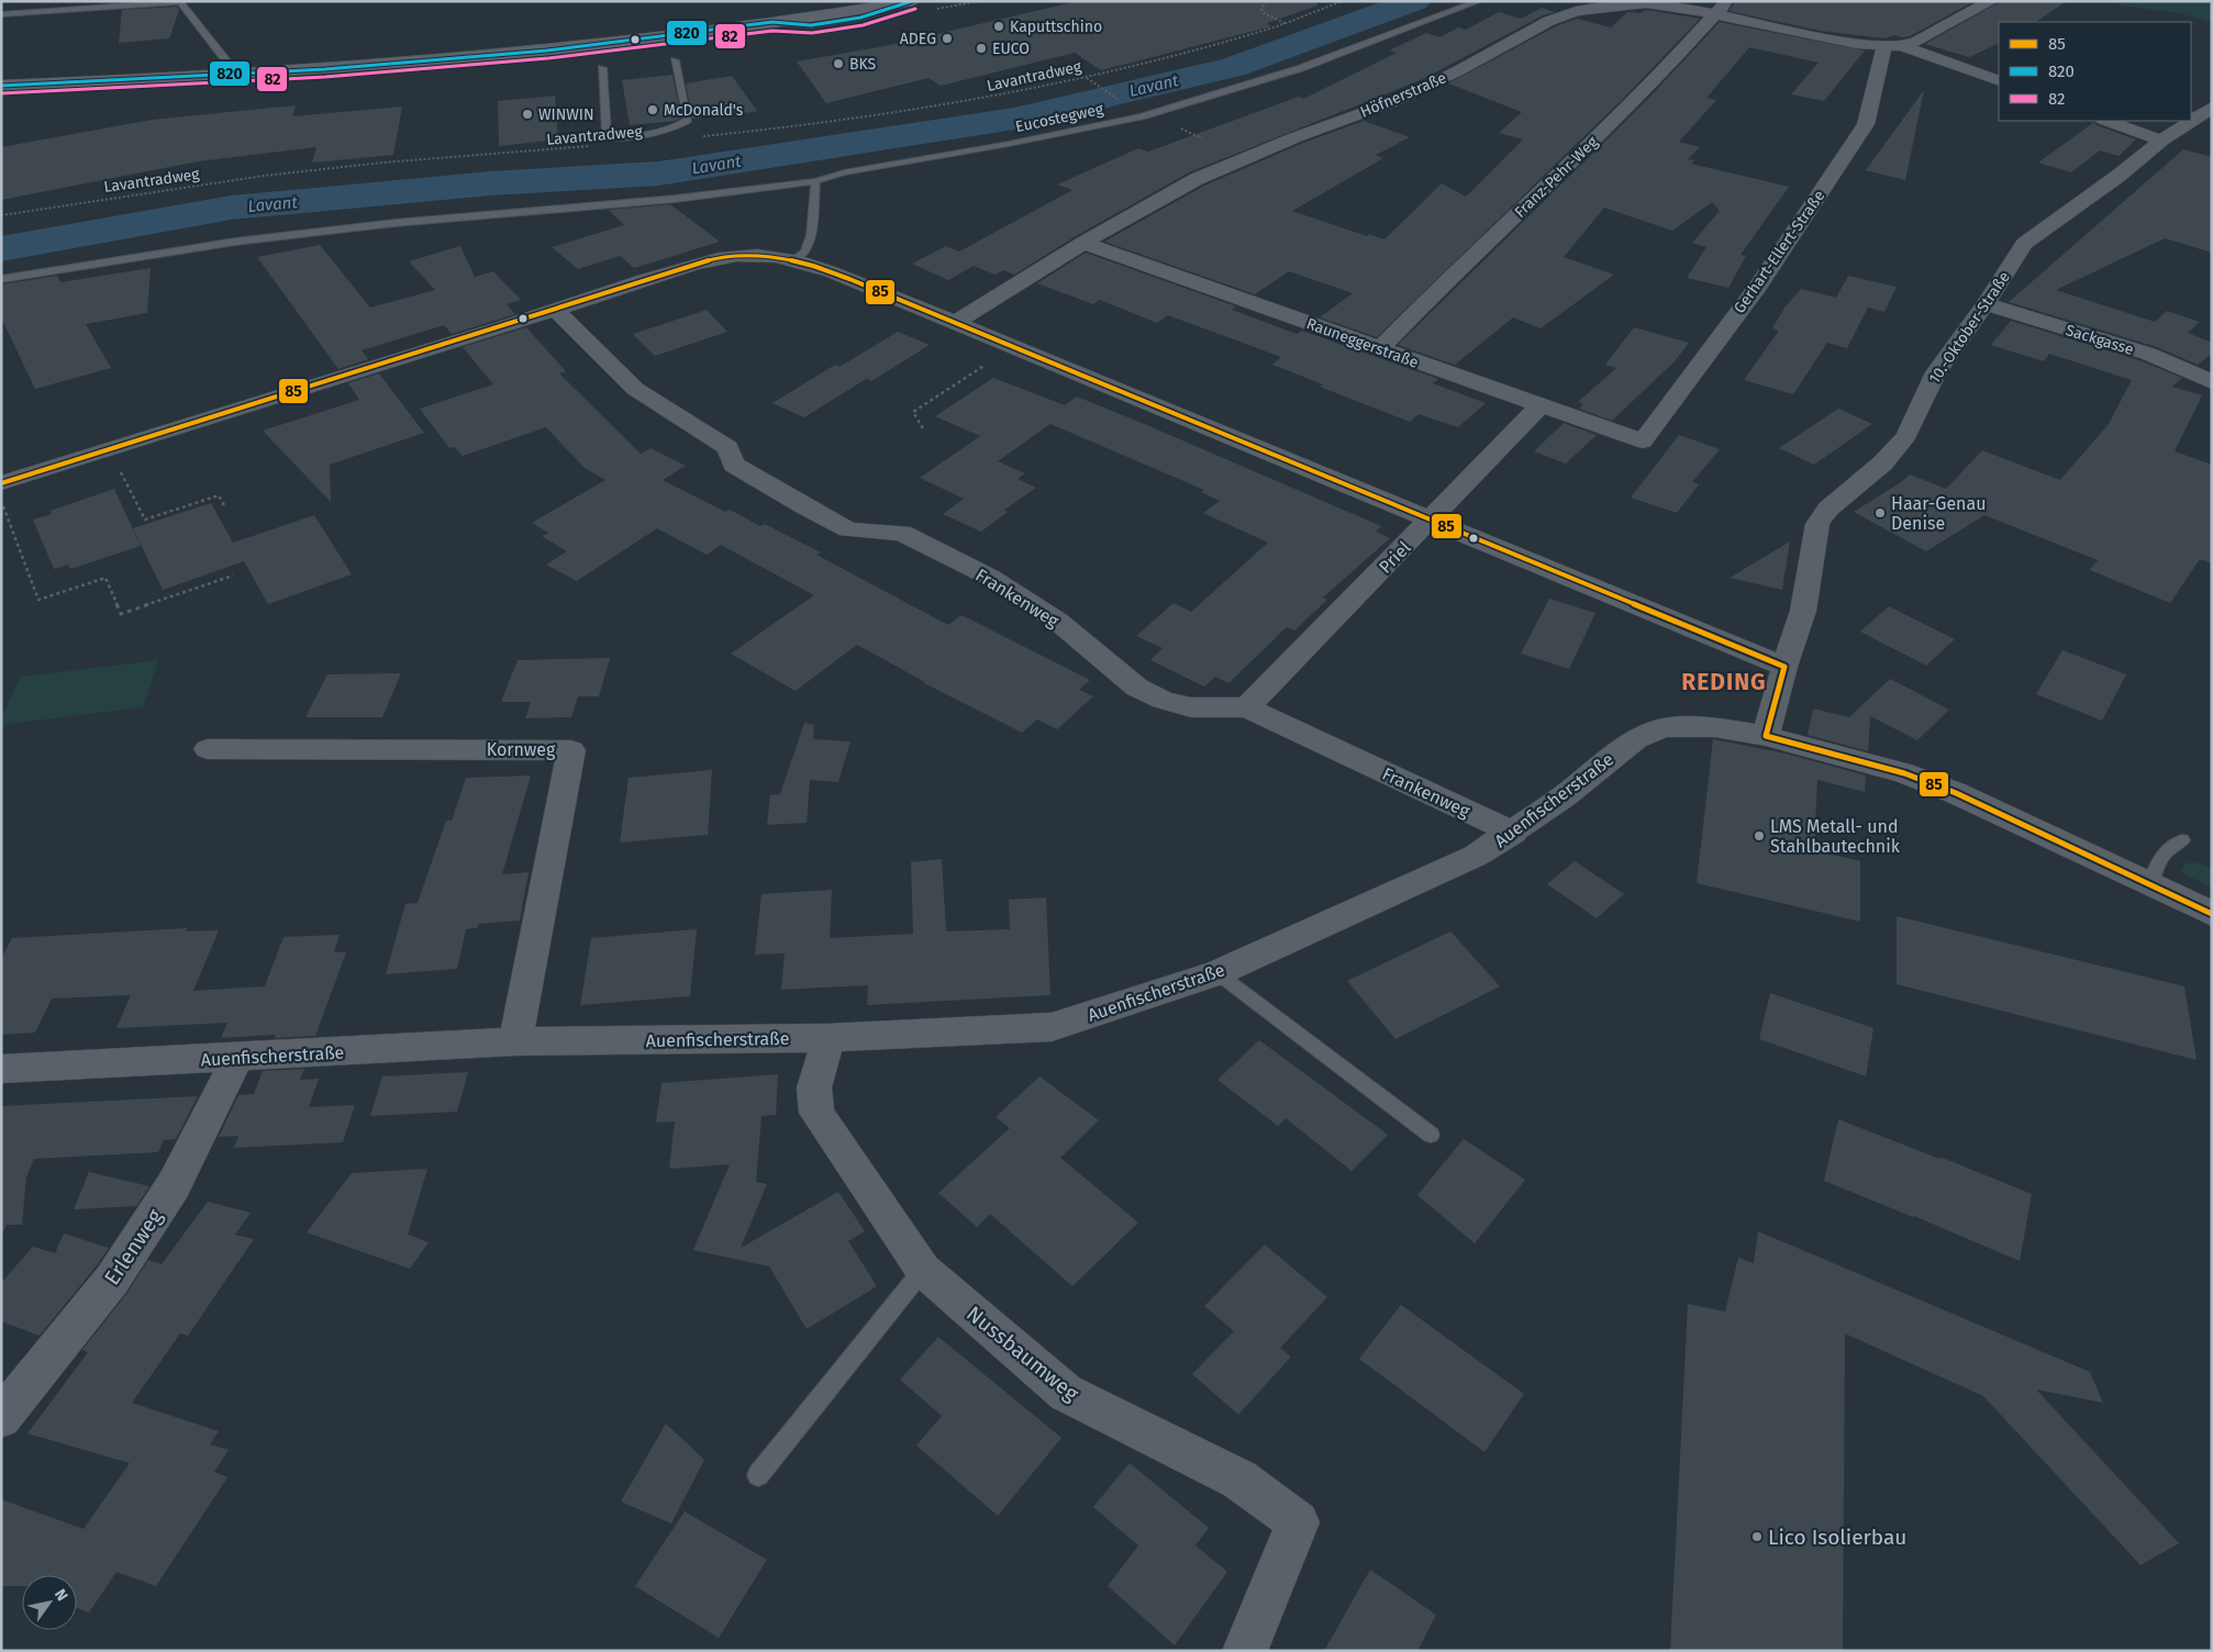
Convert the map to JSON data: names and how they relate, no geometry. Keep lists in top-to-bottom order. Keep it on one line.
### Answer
{"streets":{"street":["Höfnerstraße","Franz-Pehr-Weg","Gerhart-Ellert-Straße","10.-Oktober-Straße","Sackgasse","Rauneggerstraße","Priel","Frankenweg","Kornweg","Auenfischerstraße","Erlenweg","Nussbaumweg"],"lane":["Eucostegweg"],"path":["Lavantradweg"]},"crossings":[["Höfnerstraße","Franz-Pehr-Weg"],["Höfnerstraße","Gerhart-Ellert-Straße"],["Höfnerstraße","Rauneggerstraße"],["Franz-Pehr-Weg","Rauneggerstraße"],["Gerhart-Ellert-Straße","Rauneggerstraße"],["10.-Oktober-Straße","Sackgasse"],["10.-Oktober-Straße","Auenfischerstraße"],["Rauneggerstraße","Priel"],["Priel","Frankenweg"],["Frankenweg","Auenfischerstraße"],["Kornweg","Auenfischerstraße"],["Auenfischerstraße","Erlenweg"],["Auenfischerstraße","Nussbaumweg"]],"districts":["REDING"],"water":["Lavant"],"places":["Kaputtschino","ADEG","EUCO","BKS","McDonald's","WINWIN","Haar-Genau Denise","LMS Metall- und Stahlbautechnik","Lico Isolierbau"],"lines":["transit line 820","transit line 82","transit line 85"],"legend":["85","820","82"],"north":"top right"}
